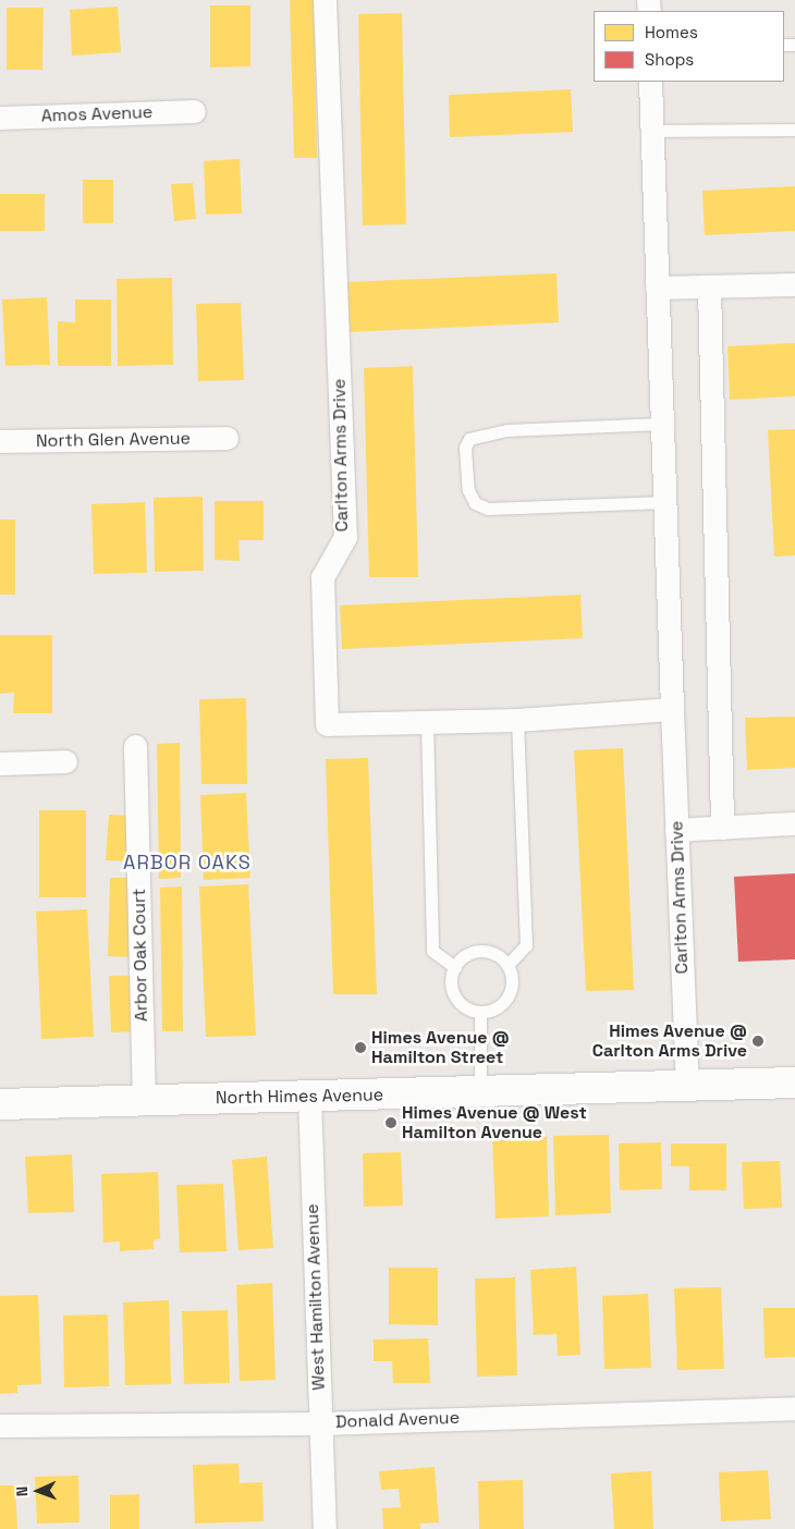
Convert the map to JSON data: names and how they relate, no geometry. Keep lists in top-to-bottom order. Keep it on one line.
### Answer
{"streets":{"street":["Amos Avenue","North Glen Avenue","Carlton Arms Drive","Arbor Oak Court","North Himes Avenue","West Hamilton Avenue","Donald Avenue"]},"crossings":[["Carlton Arms Drive","North Himes Avenue"],["Arbor Oak Court","North Himes Avenue"],["North Himes Avenue","West Hamilton Avenue"],["West Hamilton Avenue","Donald Avenue"]],"districts":["ARBOR OAKS"],"places":["Himes Avenue @ Carlton Arms Drive","Himes Avenue @ Hamilton Street","Himes Avenue @ West Hamilton Avenue"],"legend":["Homes","Shops"],"north":"left"}
